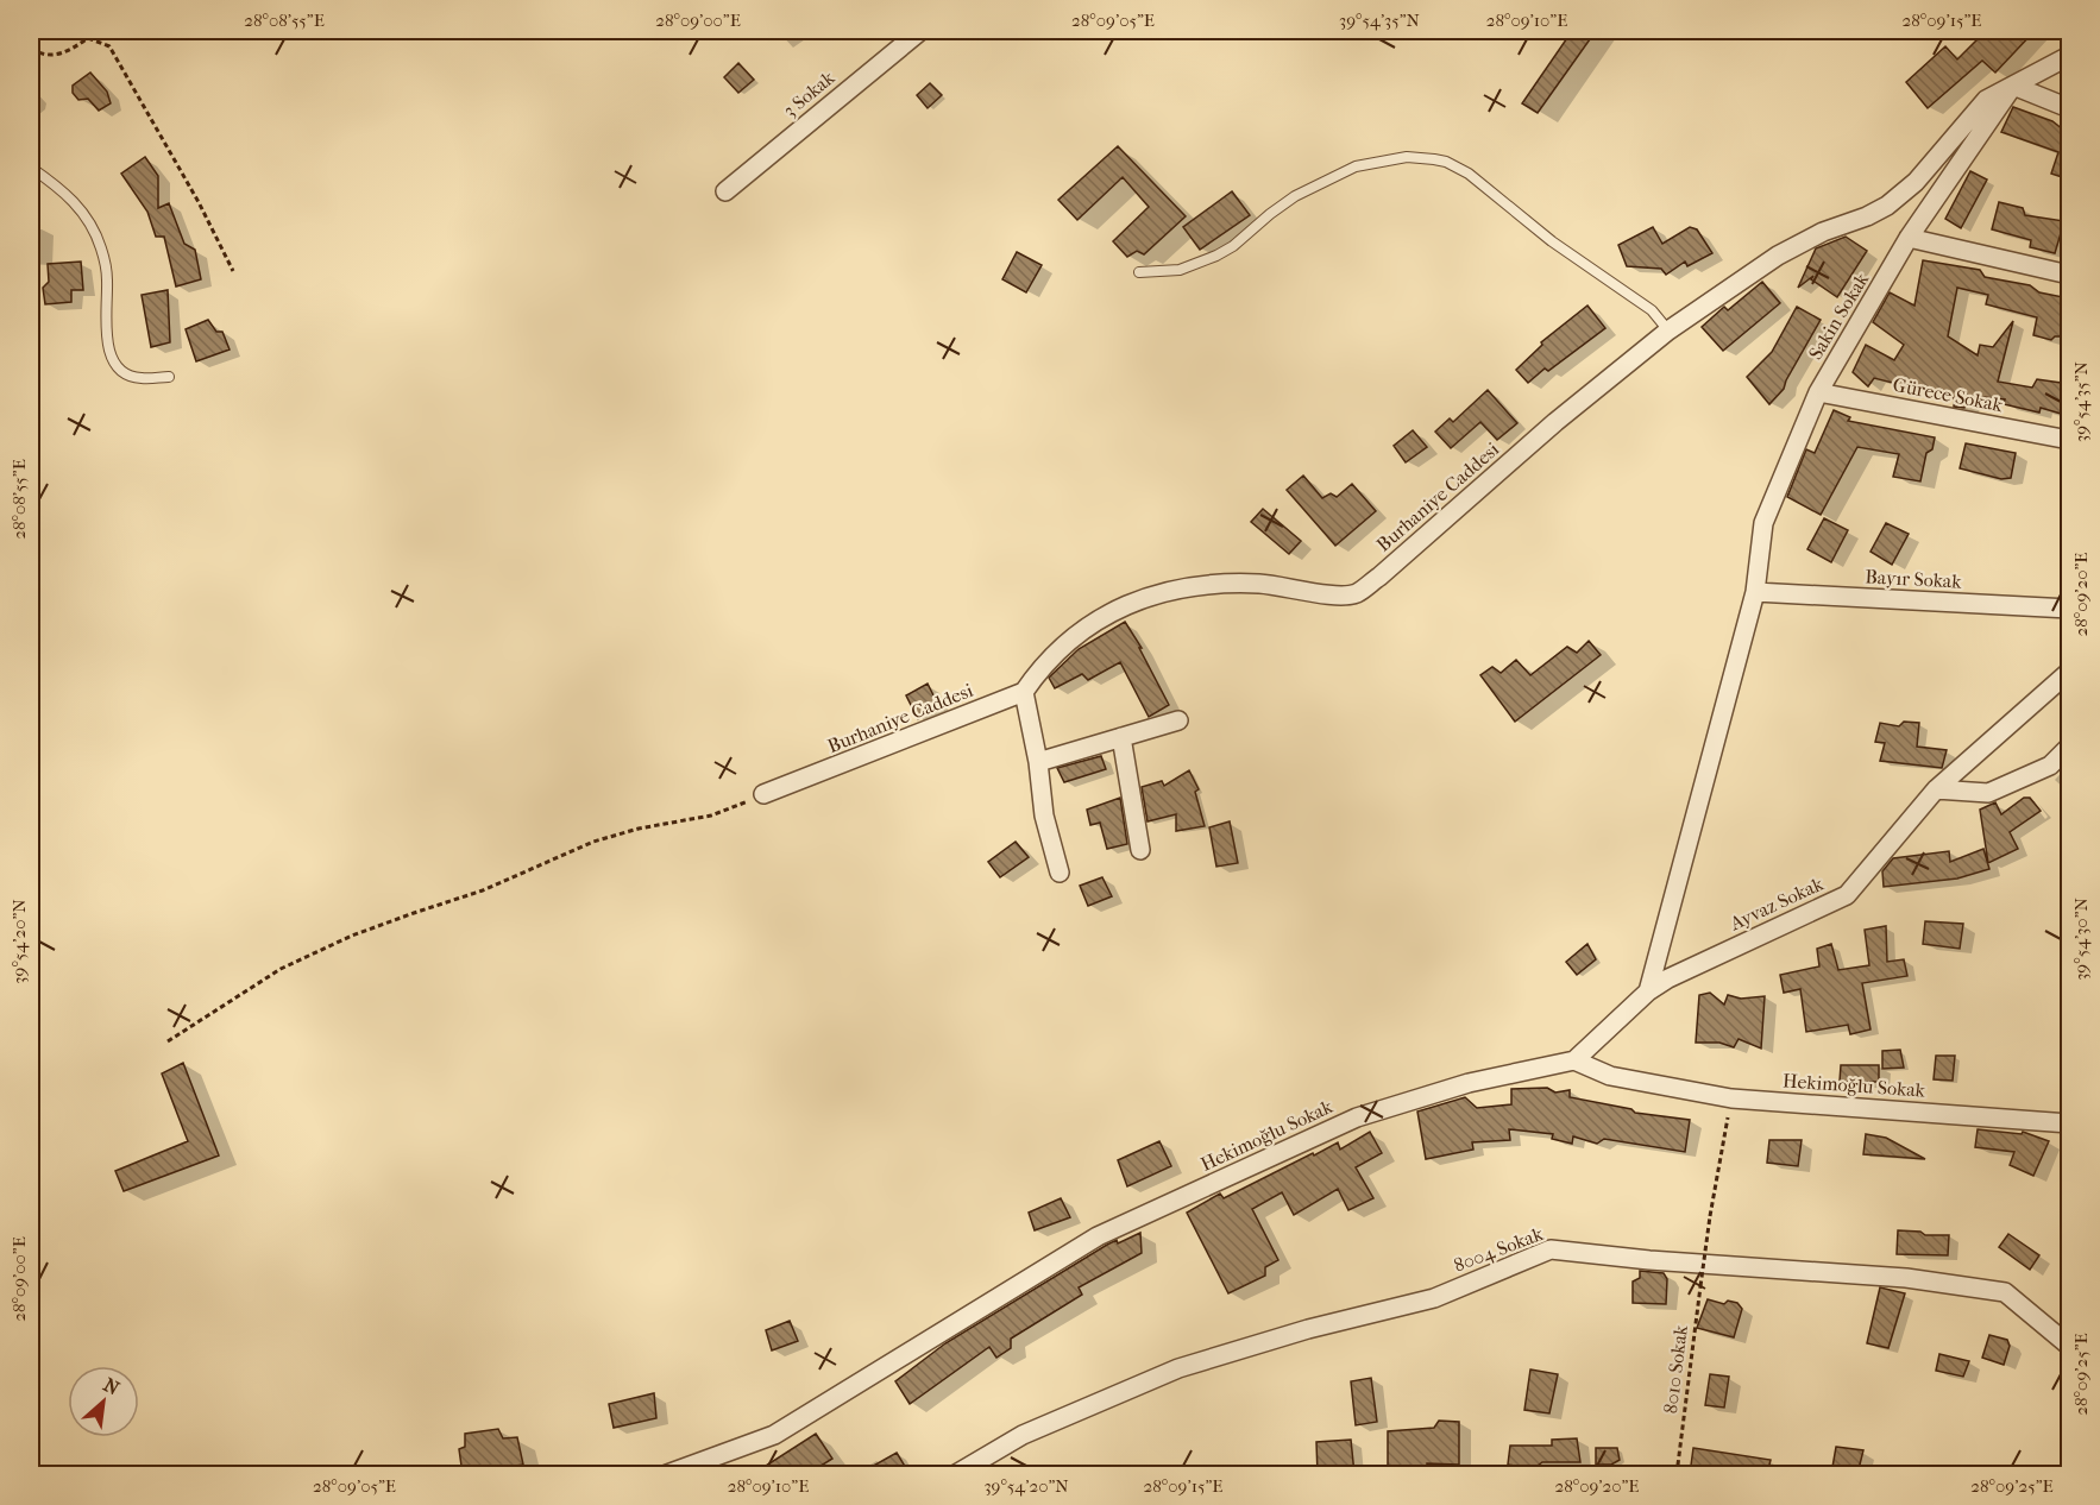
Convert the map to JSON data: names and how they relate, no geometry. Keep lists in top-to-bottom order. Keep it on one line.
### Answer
{"streets":{"street":["3 Sokak","Sakin Sokak","Gürece Sokak","Burhaniye Caddesi","Bayır Sokak","Ayvaz Sokak","Hekimoğlu Sokak","8004 Sokak"],"path":["8010 Sokak"]},"crossings":[["Sakin Sokak","Gürece Sokak"],["Sakin Sokak","Burhaniye Caddesi"],["Sakin Sokak","Bayır Sokak"],["Sakin Sokak","Ayvaz Sokak"],["Ayvaz Sokak","Hekimoğlu Sokak"],["Hekimoğlu Sokak","8010 Sokak"]],"north":"top right","coordinates":["28°08'55\"E","28°09'00\"E","28°09'05\"E","39°54'35\"N","28°09'10\"E","28°09'15\"E","28°09'20\"E","39°54'30\"N","39°54'20\"N","28°09'25\"E"]}
